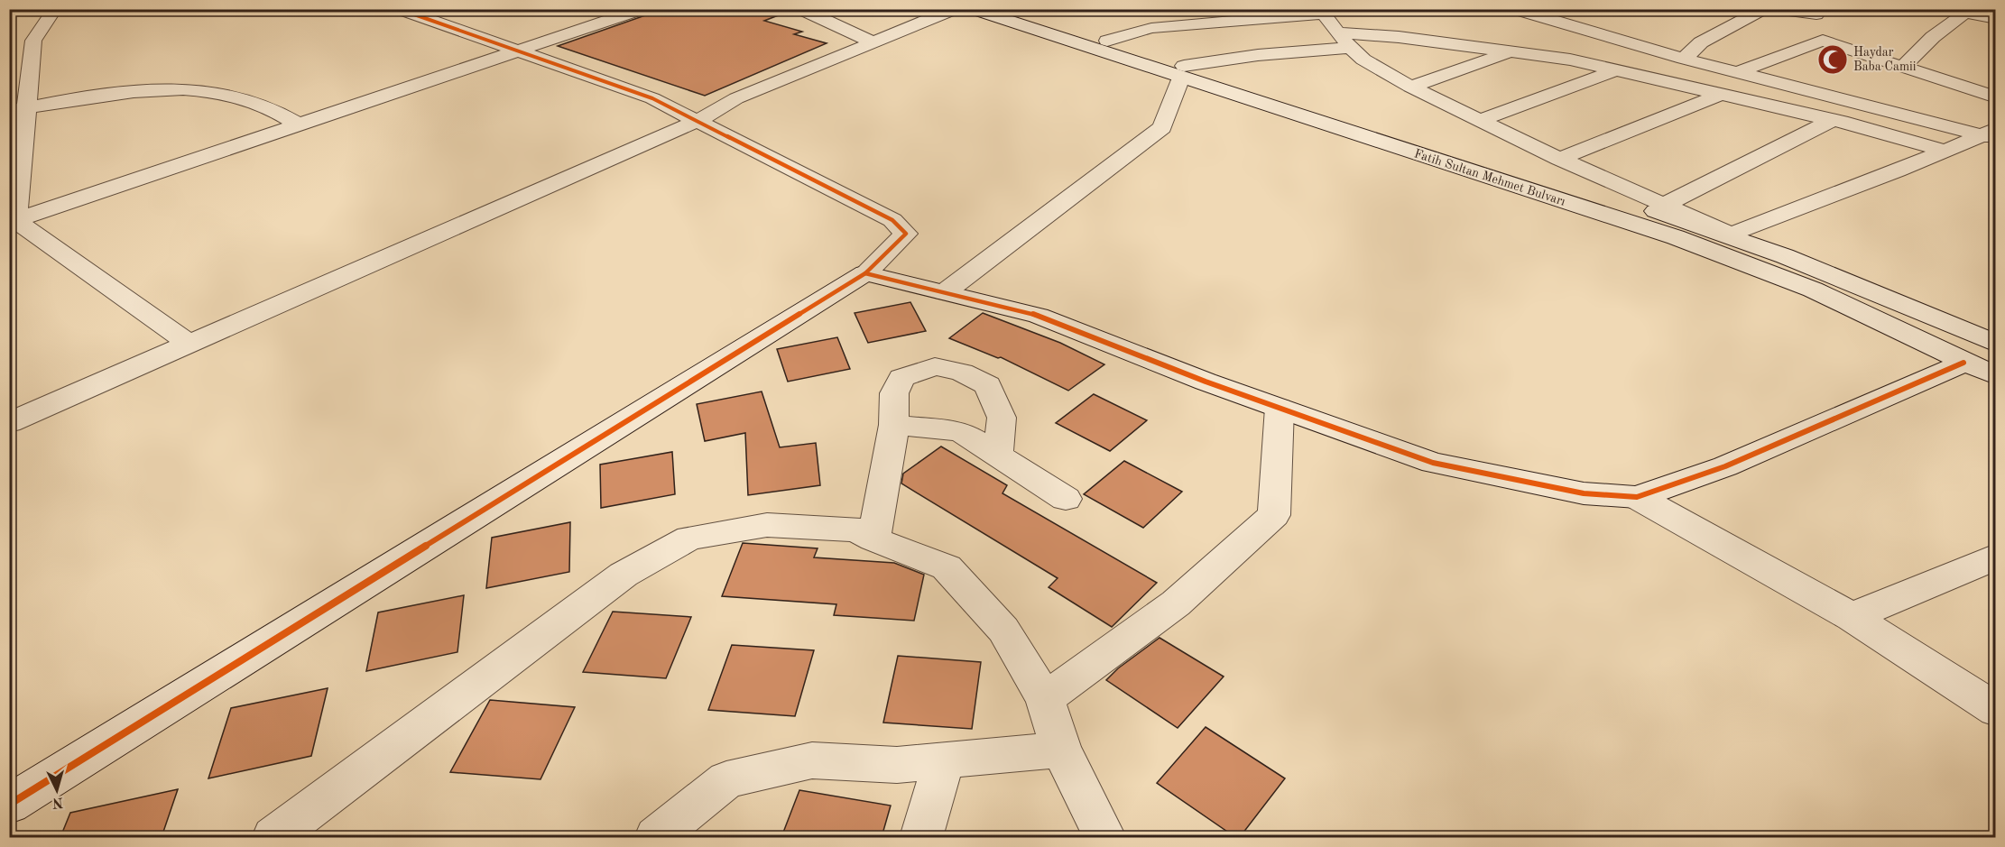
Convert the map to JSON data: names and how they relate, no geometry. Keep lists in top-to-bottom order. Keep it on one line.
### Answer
{"streets":{"street":["Fatih Sultan Mehmet Bulvarı"]},"places":{"mosque":["Haydar Baba Camii"]},"north":"bottom"}
